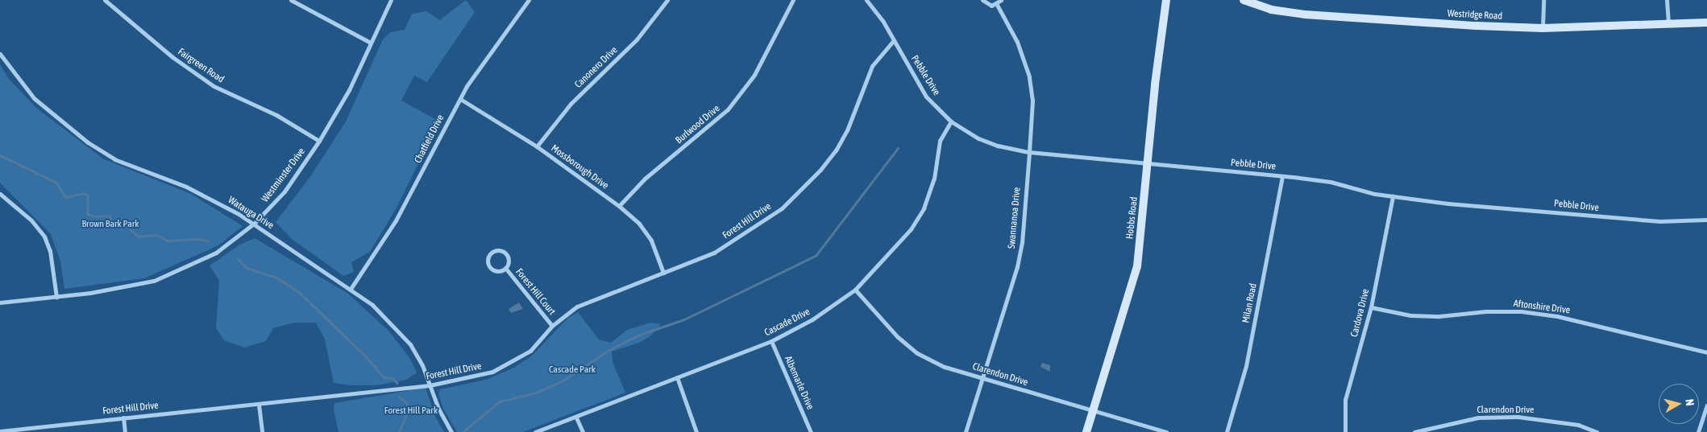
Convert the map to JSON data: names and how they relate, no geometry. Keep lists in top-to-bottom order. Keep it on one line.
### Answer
{"streets":{"main road":["Westridge Road","Hobbs Road"],"street":["Fairgreen Road","Canonero Drive","Pebble Drive","Burlwood Drive","Chatfield Drive","Mossborough Drive","Westminster Drive","Watauga Drive","Swannanoa Drive","Forest Hill Drive","Forest Hill Court","Milan Road","Aftonshire Drive","Cardova Drive","Cascade Drive","Clarendon Drive","Albemarle Drive"]},"crossings":[["Fairgreen Road","Westminster Drive"],["Canonero Drive","Mossborough Drive"],["Pebble Drive","Swannanoa Drive"],["Pebble Drive","Hobbs Road"],["Pebble Drive","Forest Hill Drive"],["Pebble Drive","Milan Road"],["Pebble Drive","Cardova Drive"],["Pebble Drive","Cascade Drive"],["Burlwood Drive","Mossborough Drive"],["Chatfield Drive","Mossborough Drive"],["Chatfield Drive","Watauga Drive"],["Mossborough Drive","Forest Hill Drive"],["Westminster Drive","Watauga Drive"],["Watauga Drive","Forest Hill Drive"],["Swannanoa Drive","Clarendon Drive"],["Hobbs Road","Clarendon Drive"],["Forest Hill Drive","Forest Hill Court"],["Aftonshire Drive","Cardova Drive"],["Cascade Drive","Clarendon Drive"],["Cascade Drive","Albemarle Drive"]],"parks":["Brown Bark Park","Cascade Park","Forest Hill Park"],"north":"right"}
